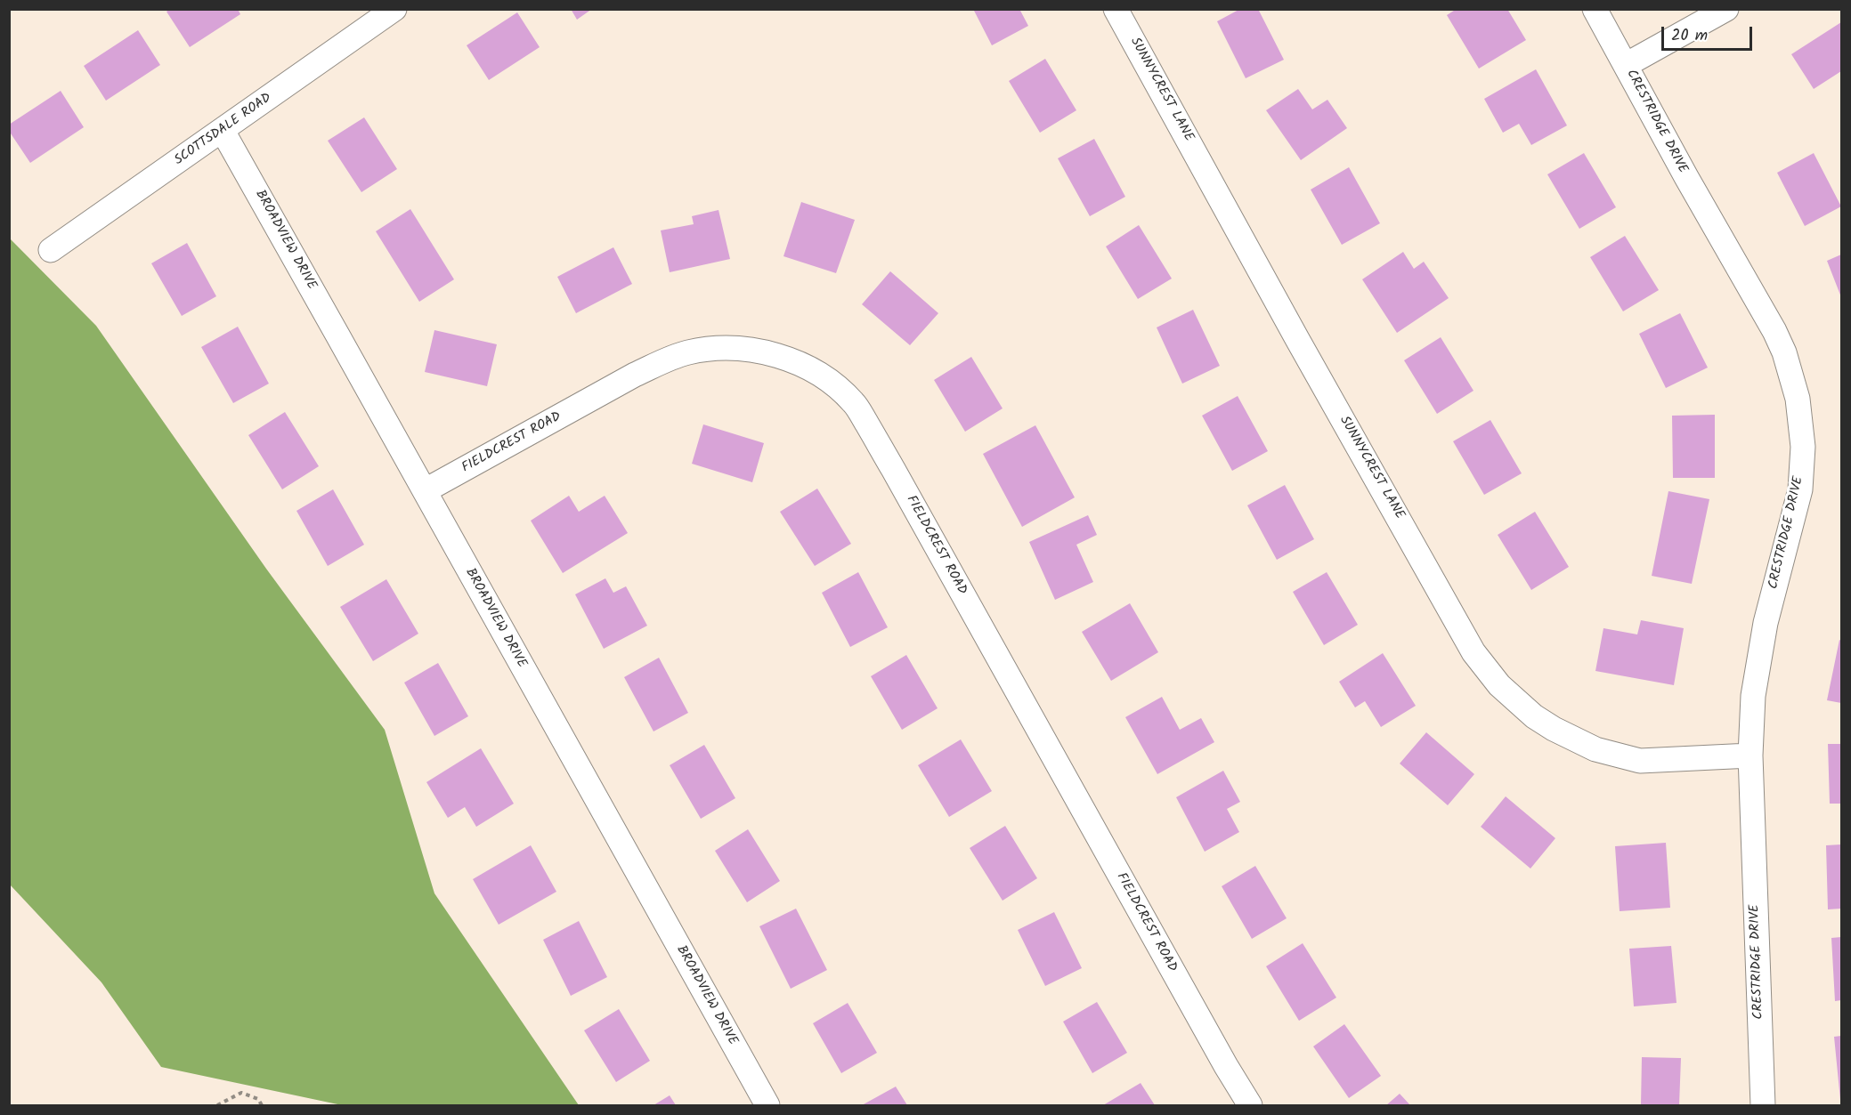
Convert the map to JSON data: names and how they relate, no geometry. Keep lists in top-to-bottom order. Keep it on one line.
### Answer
{"streets":{"street":["SUNNYCREST LANE","CRESTRIDGE DRIVE","SCOTTSDALE ROAD","BROADVIEW DRIVE","FIELDCREST ROAD"]},"crossings":[["SUNNYCREST LANE","CRESTRIDGE DRIVE"],["SCOTTSDALE ROAD","BROADVIEW DRIVE"],["BROADVIEW DRIVE","FIELDCREST ROAD"]],"scale_bar":"20 m"}
